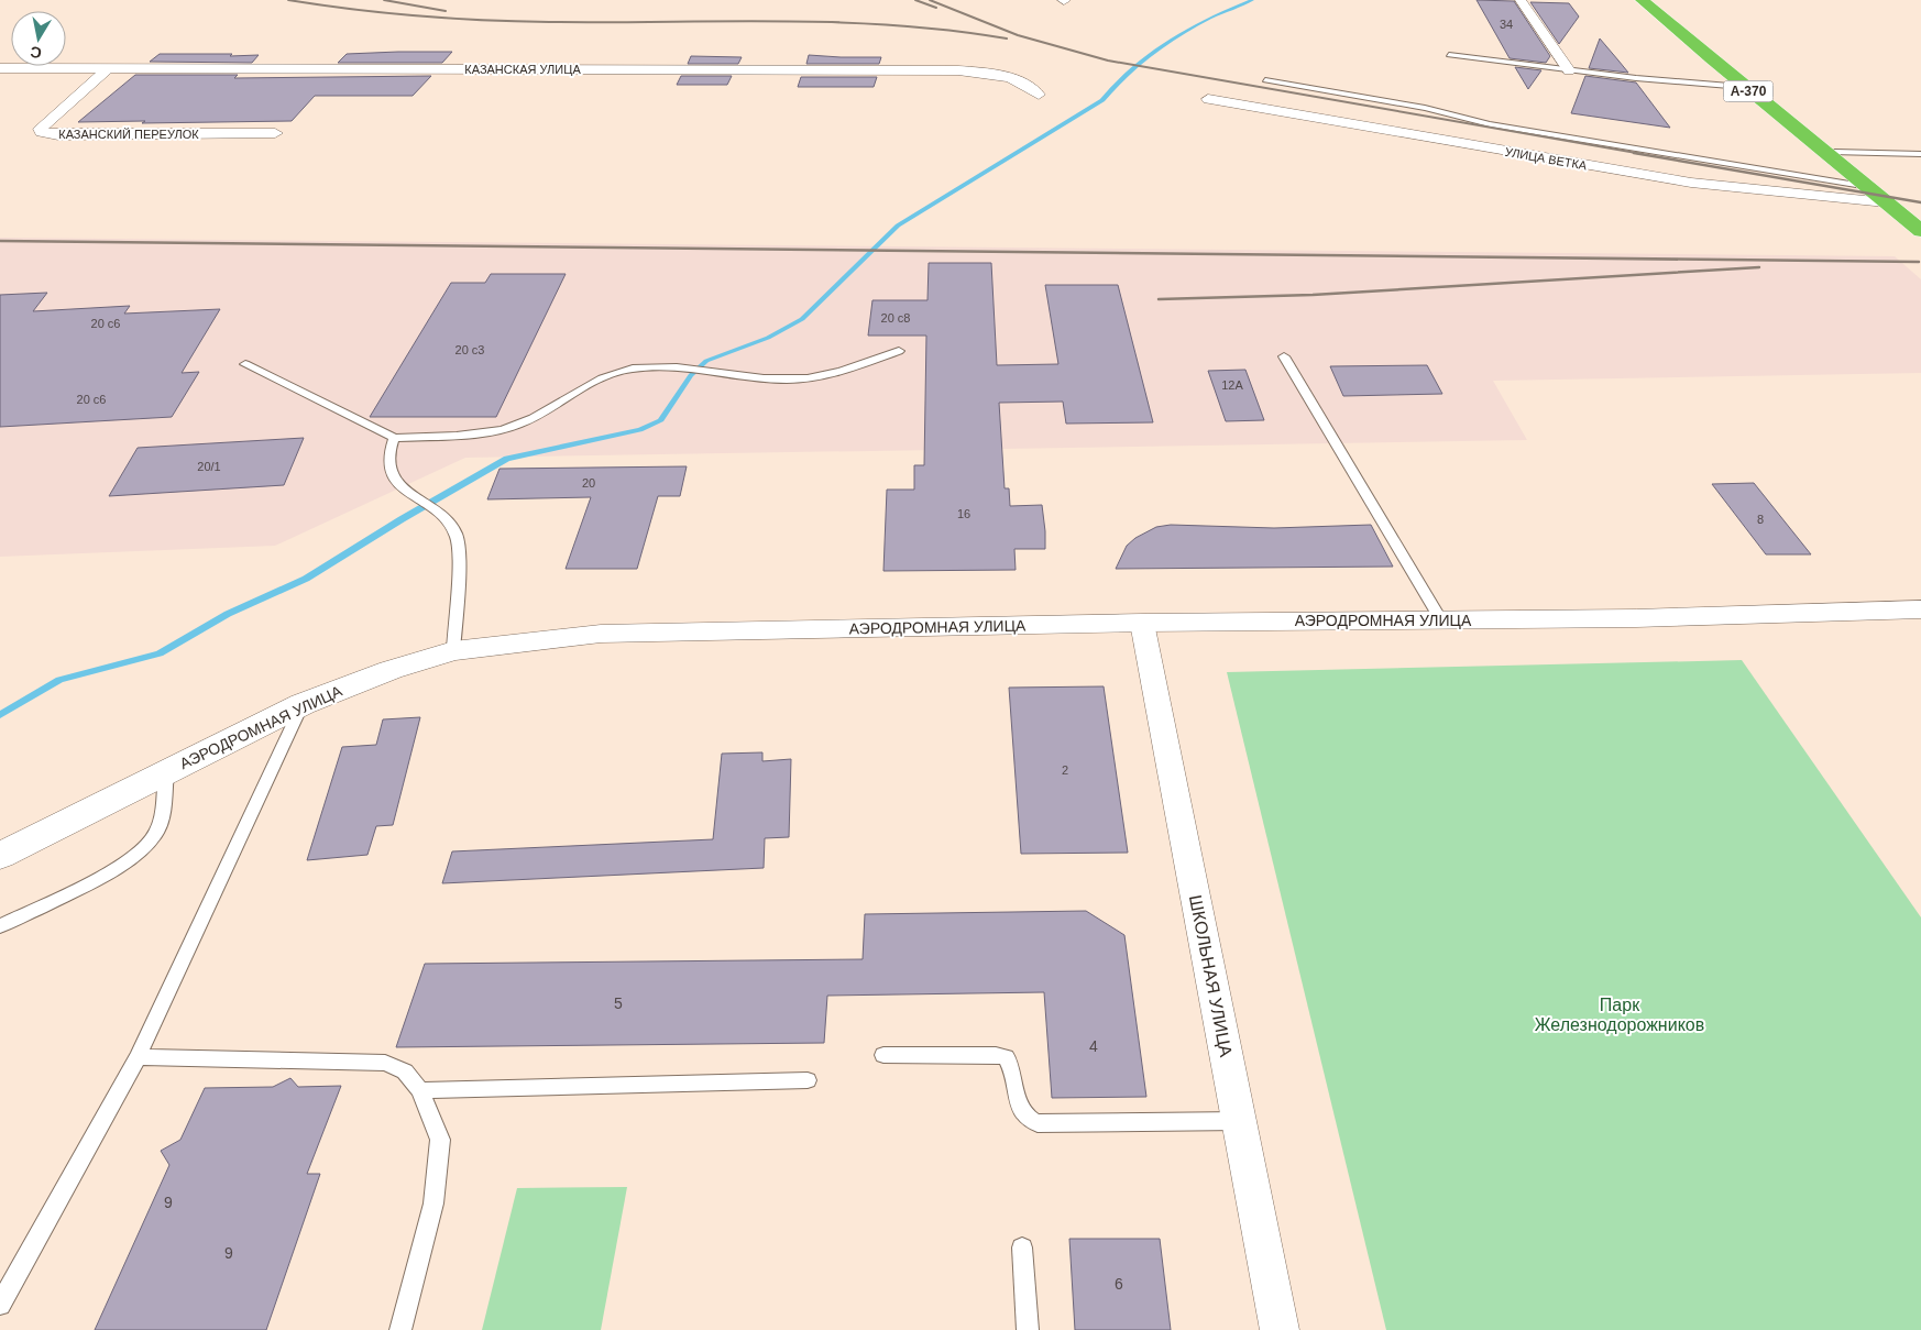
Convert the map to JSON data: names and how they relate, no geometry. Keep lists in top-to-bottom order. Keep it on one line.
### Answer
{"streets":{"highway":["А-370"],"street":["КАЗАНСКАЯ УЛИЦА","КАЗАНСКИЙ ПЕРЕУЛОК","УЛИЦА ВЕТКА","АЭРОДРОМНАЯ УЛИЦА","ШКОЛЬНАЯ УЛИЦА"]},"crossings":[["КАЗАНСКАЯ УЛИЦА","КАЗАНСКИЙ ПЕРЕУЛОК"],["А-370","УЛИЦА ВЕТКА"],["АЭРОДРОМНАЯ УЛИЦА","ШКОЛЬНАЯ УЛИЦА"]],"parks":["Парк Железнодорожников"],"house_numbers":["34","20 с8","20 с6","20 с3","12А","20 с6","20/1","20","16","8","2","5","4","9","9","6"],"north":"bottom"}
